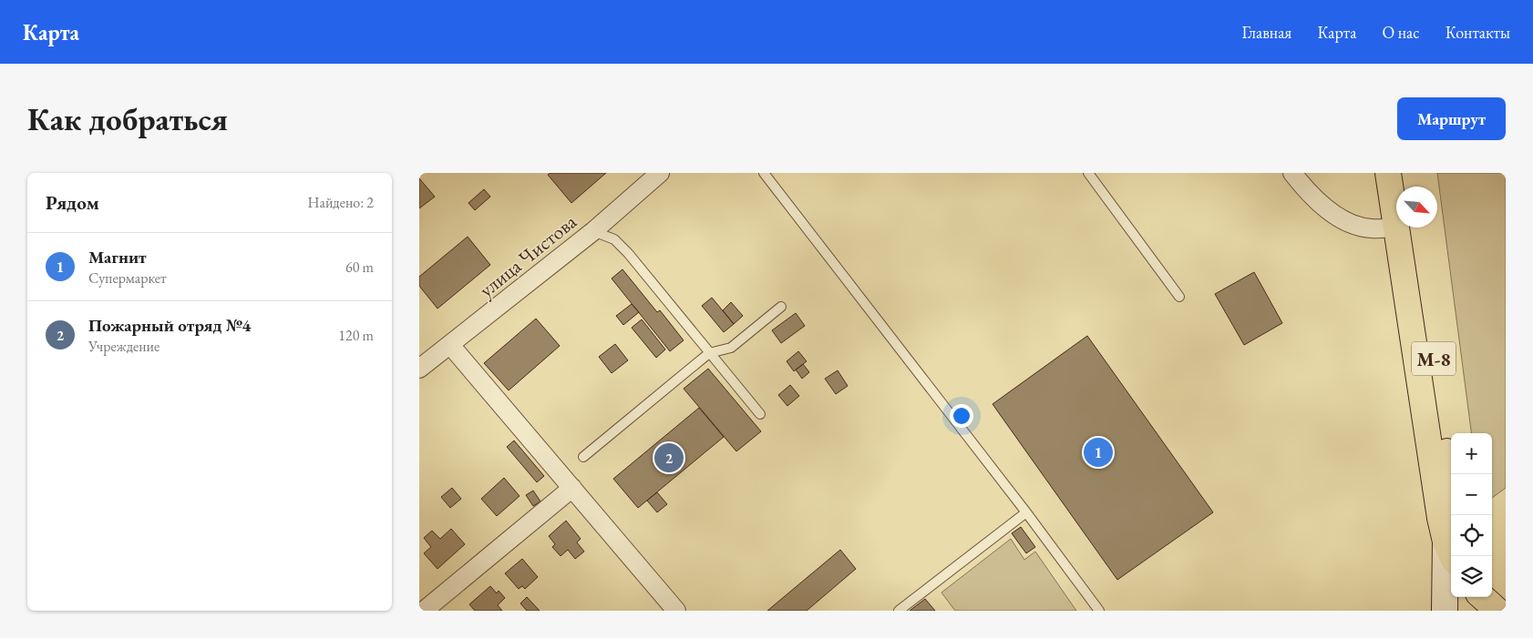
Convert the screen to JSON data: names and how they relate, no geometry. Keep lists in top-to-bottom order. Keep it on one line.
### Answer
{"streets":{"highway":["М-8"],"street":["улица Чистова"]},"north":"bottom right","page":{"header":"Карта","nav":["Главная","Карта","О нас","Контакты"],"buttons":"Маршрут","title":"Как добраться","heading":["Рядом","Найдено: 2"],"list":[{"mark":"1","name":"Магнит","note":"Супермаркет","value":"60 m"},{"mark":"2","name":"Пожарный отряд №4","note":"Учреждение","value":"120 m"}],"map_buttons":["+","−"],"pins":["1","2"]}}
